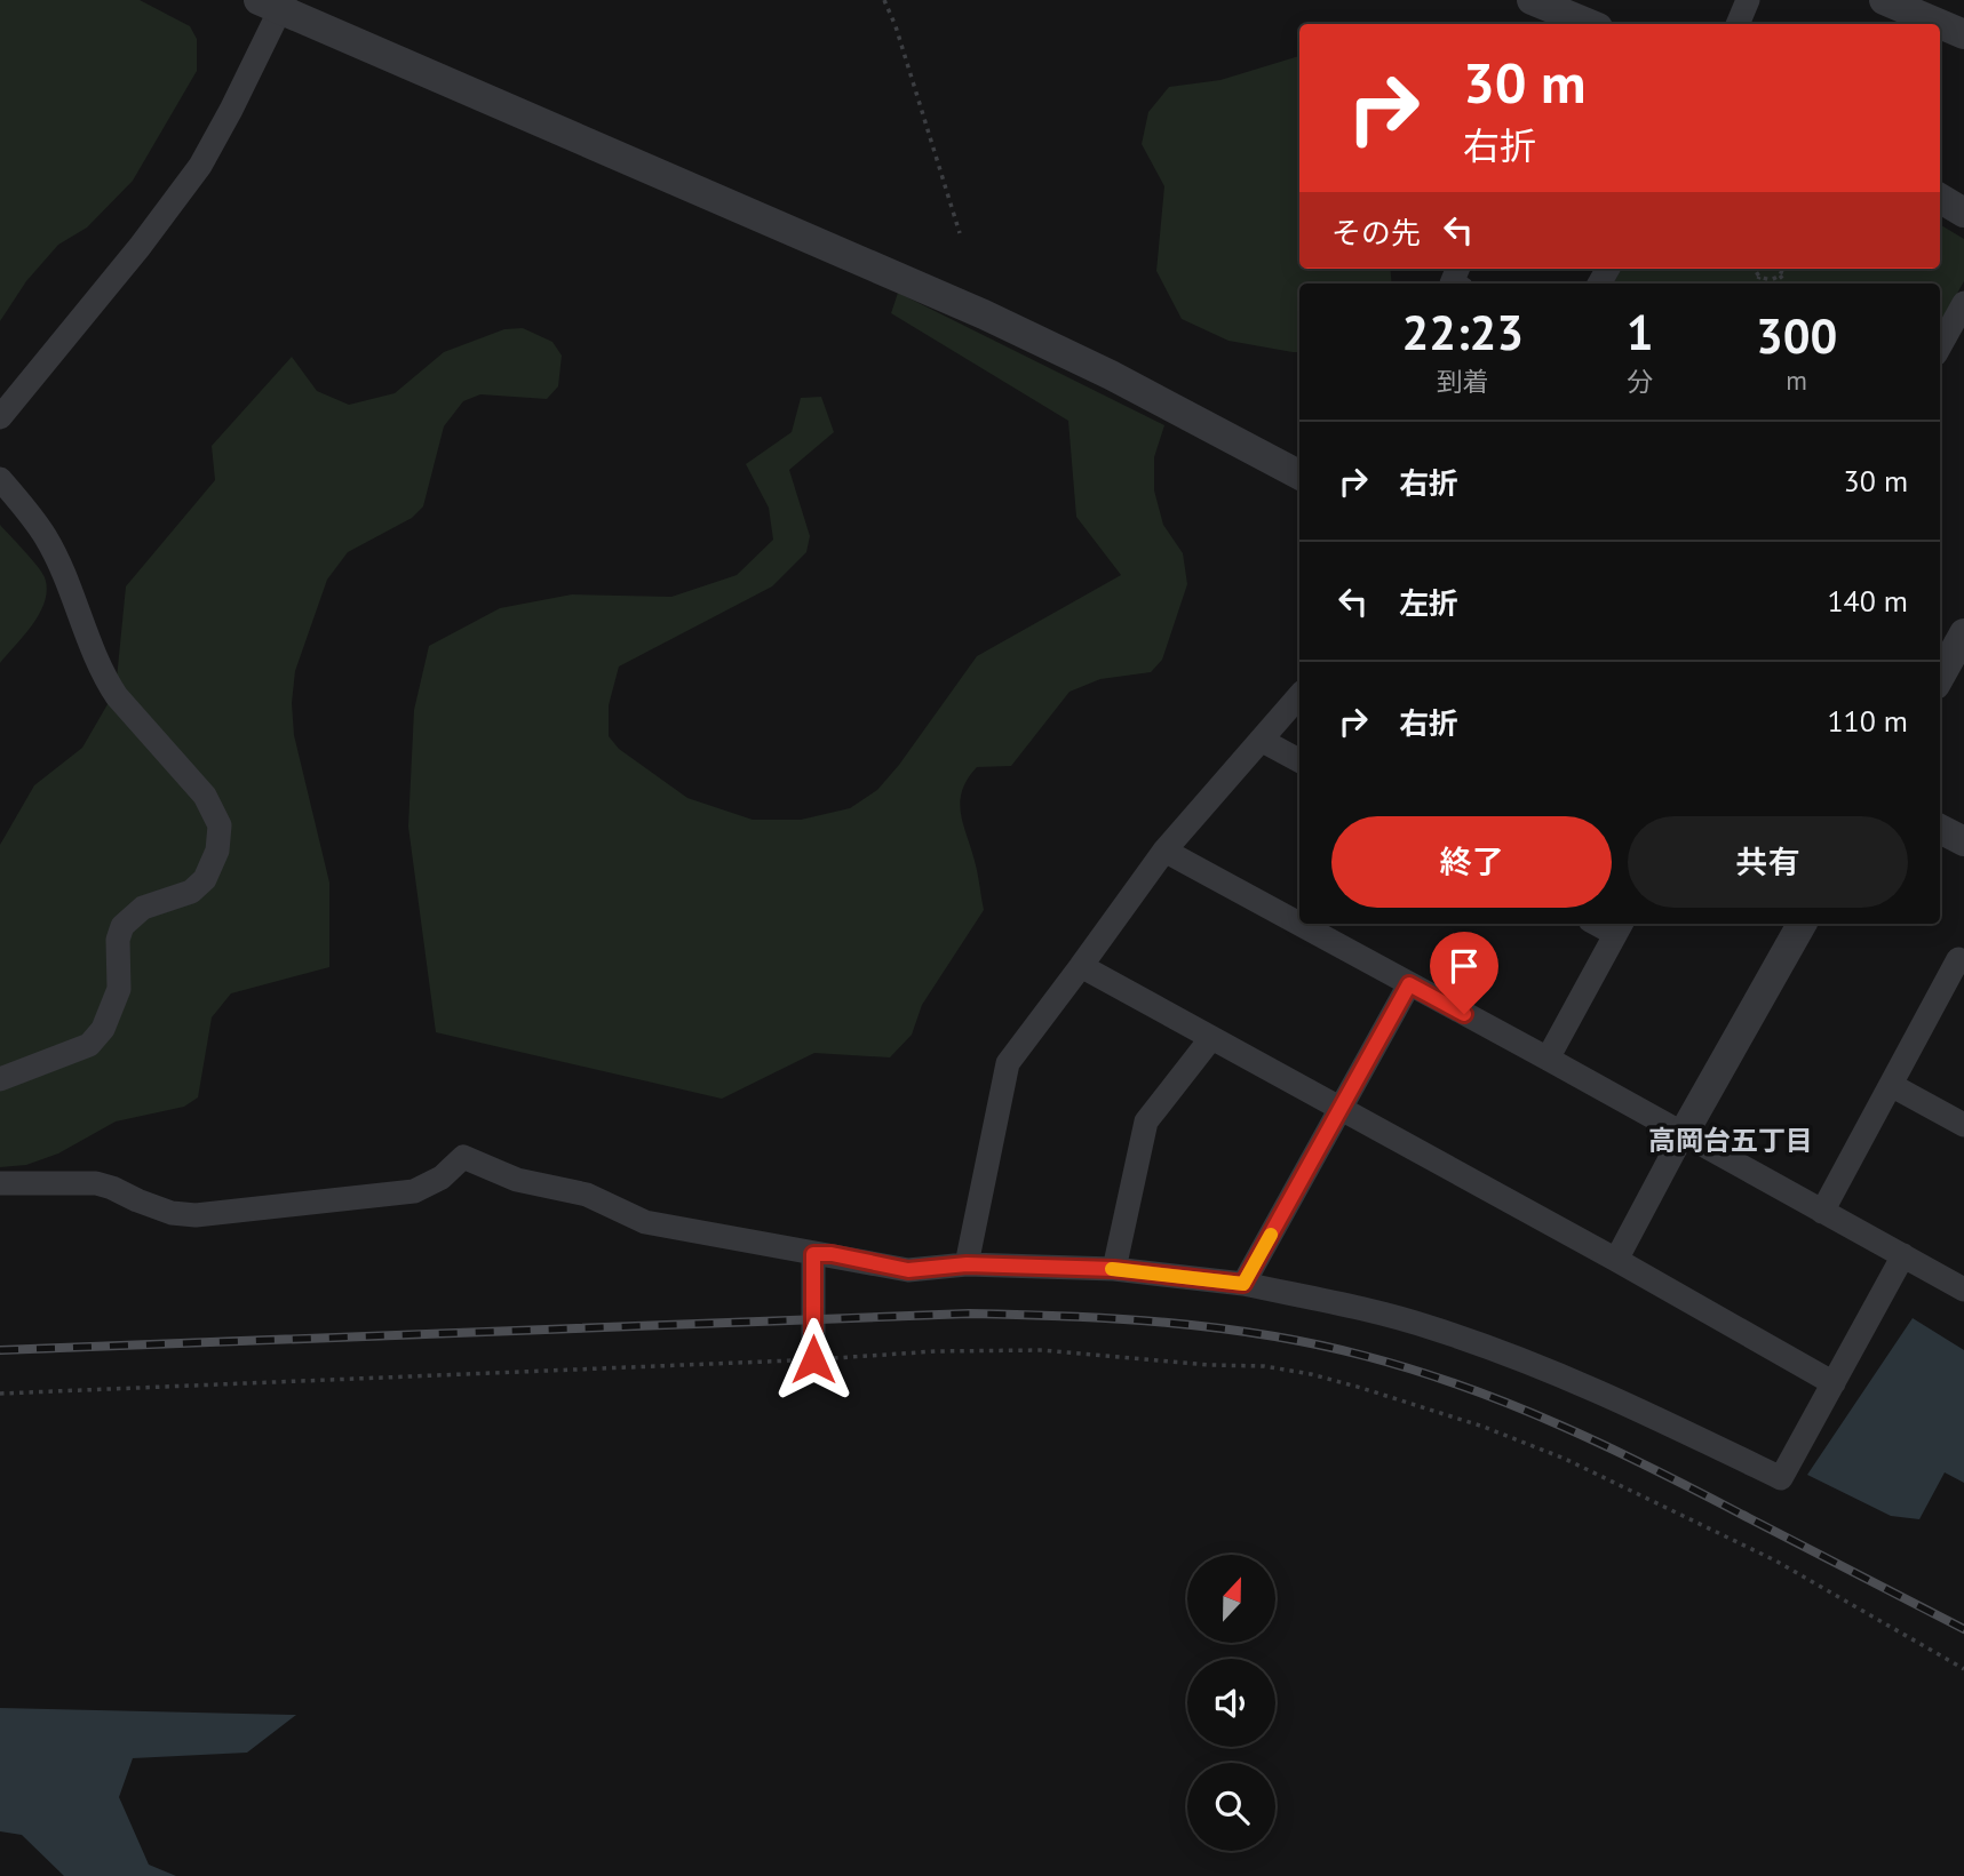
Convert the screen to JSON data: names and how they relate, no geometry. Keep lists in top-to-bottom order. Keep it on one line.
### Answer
{"districts":["高岡台五丁目"],"north":"top","page":{"turn":["30 m","右折"],"then":"その先","eta":["22:23","到着","1","分","300","m"],"list":[{"name":"右折","value":"30 m"},{"name":"左折","value":"140 m"},{"name":"右折","value":"110 m"}],"buttons":["終了","共有"]}}
